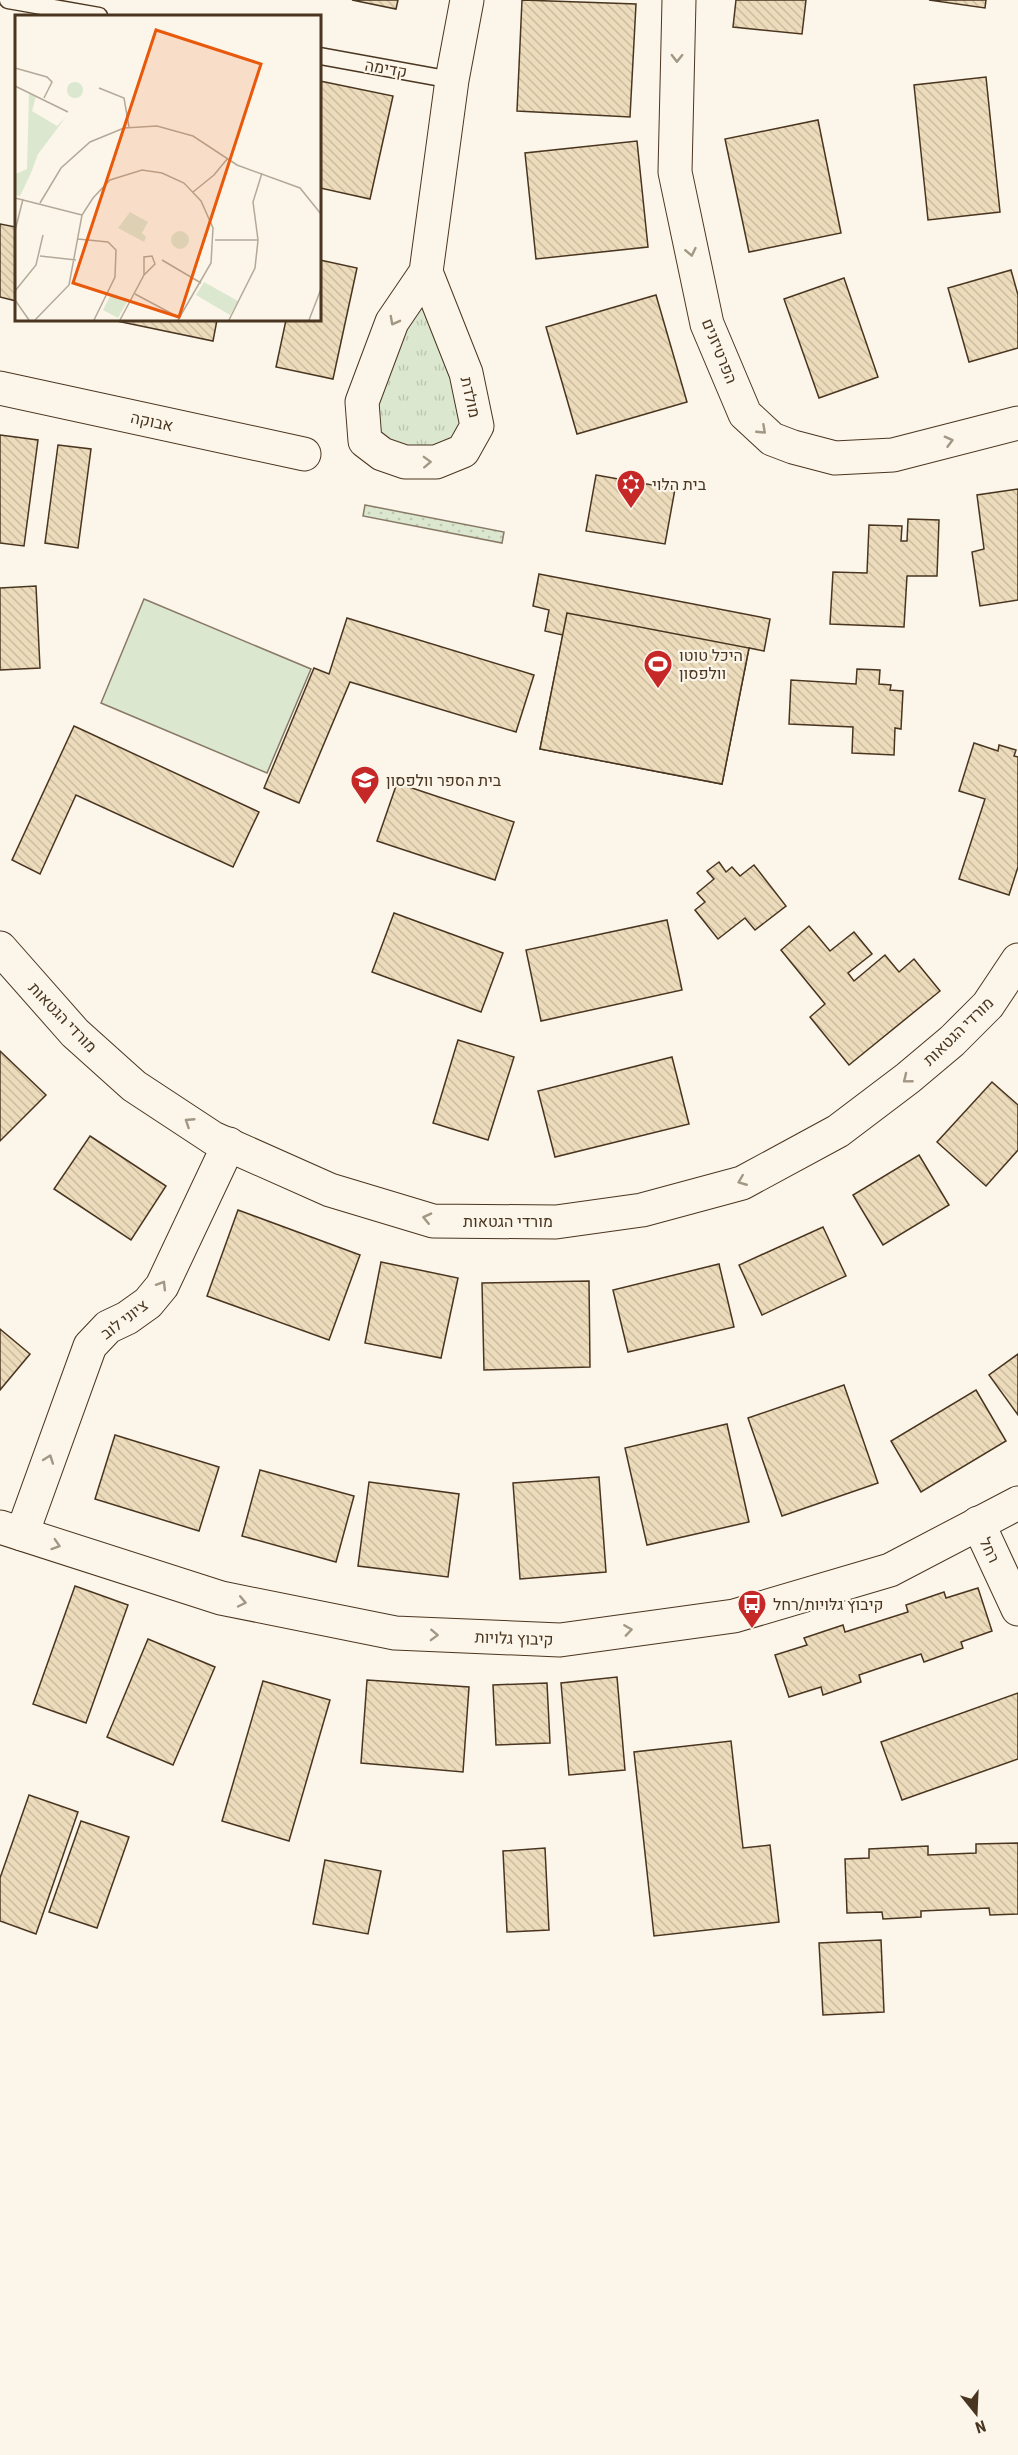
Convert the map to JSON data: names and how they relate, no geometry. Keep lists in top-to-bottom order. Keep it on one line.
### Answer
{"streets":{"street":["הפרטיזנים","מולדת","אבוקה","מורדי הגטאות","ציוני לוב","רחל","קיבוץ גלויות"],"lane":["קדימה"]},"crossings":[["קדימה","מולדת"],["מורדי הגטאות","ציוני לוב"],["ציוני לוב","קיבוץ גלויות"],["רחל","קיבוץ גלויות"]],"one_way":["מורדי הגטאות","ציוני לוב","קיבוץ גלויות"],"places":{"synagogue":["בית הלוי"],"sports":["היכל טוטו וולפסון"],"school or university":["בית הספר וולפסון"],"bus stop":["קיבוץ גלויות/רחל"]},"north":"bottom"}
